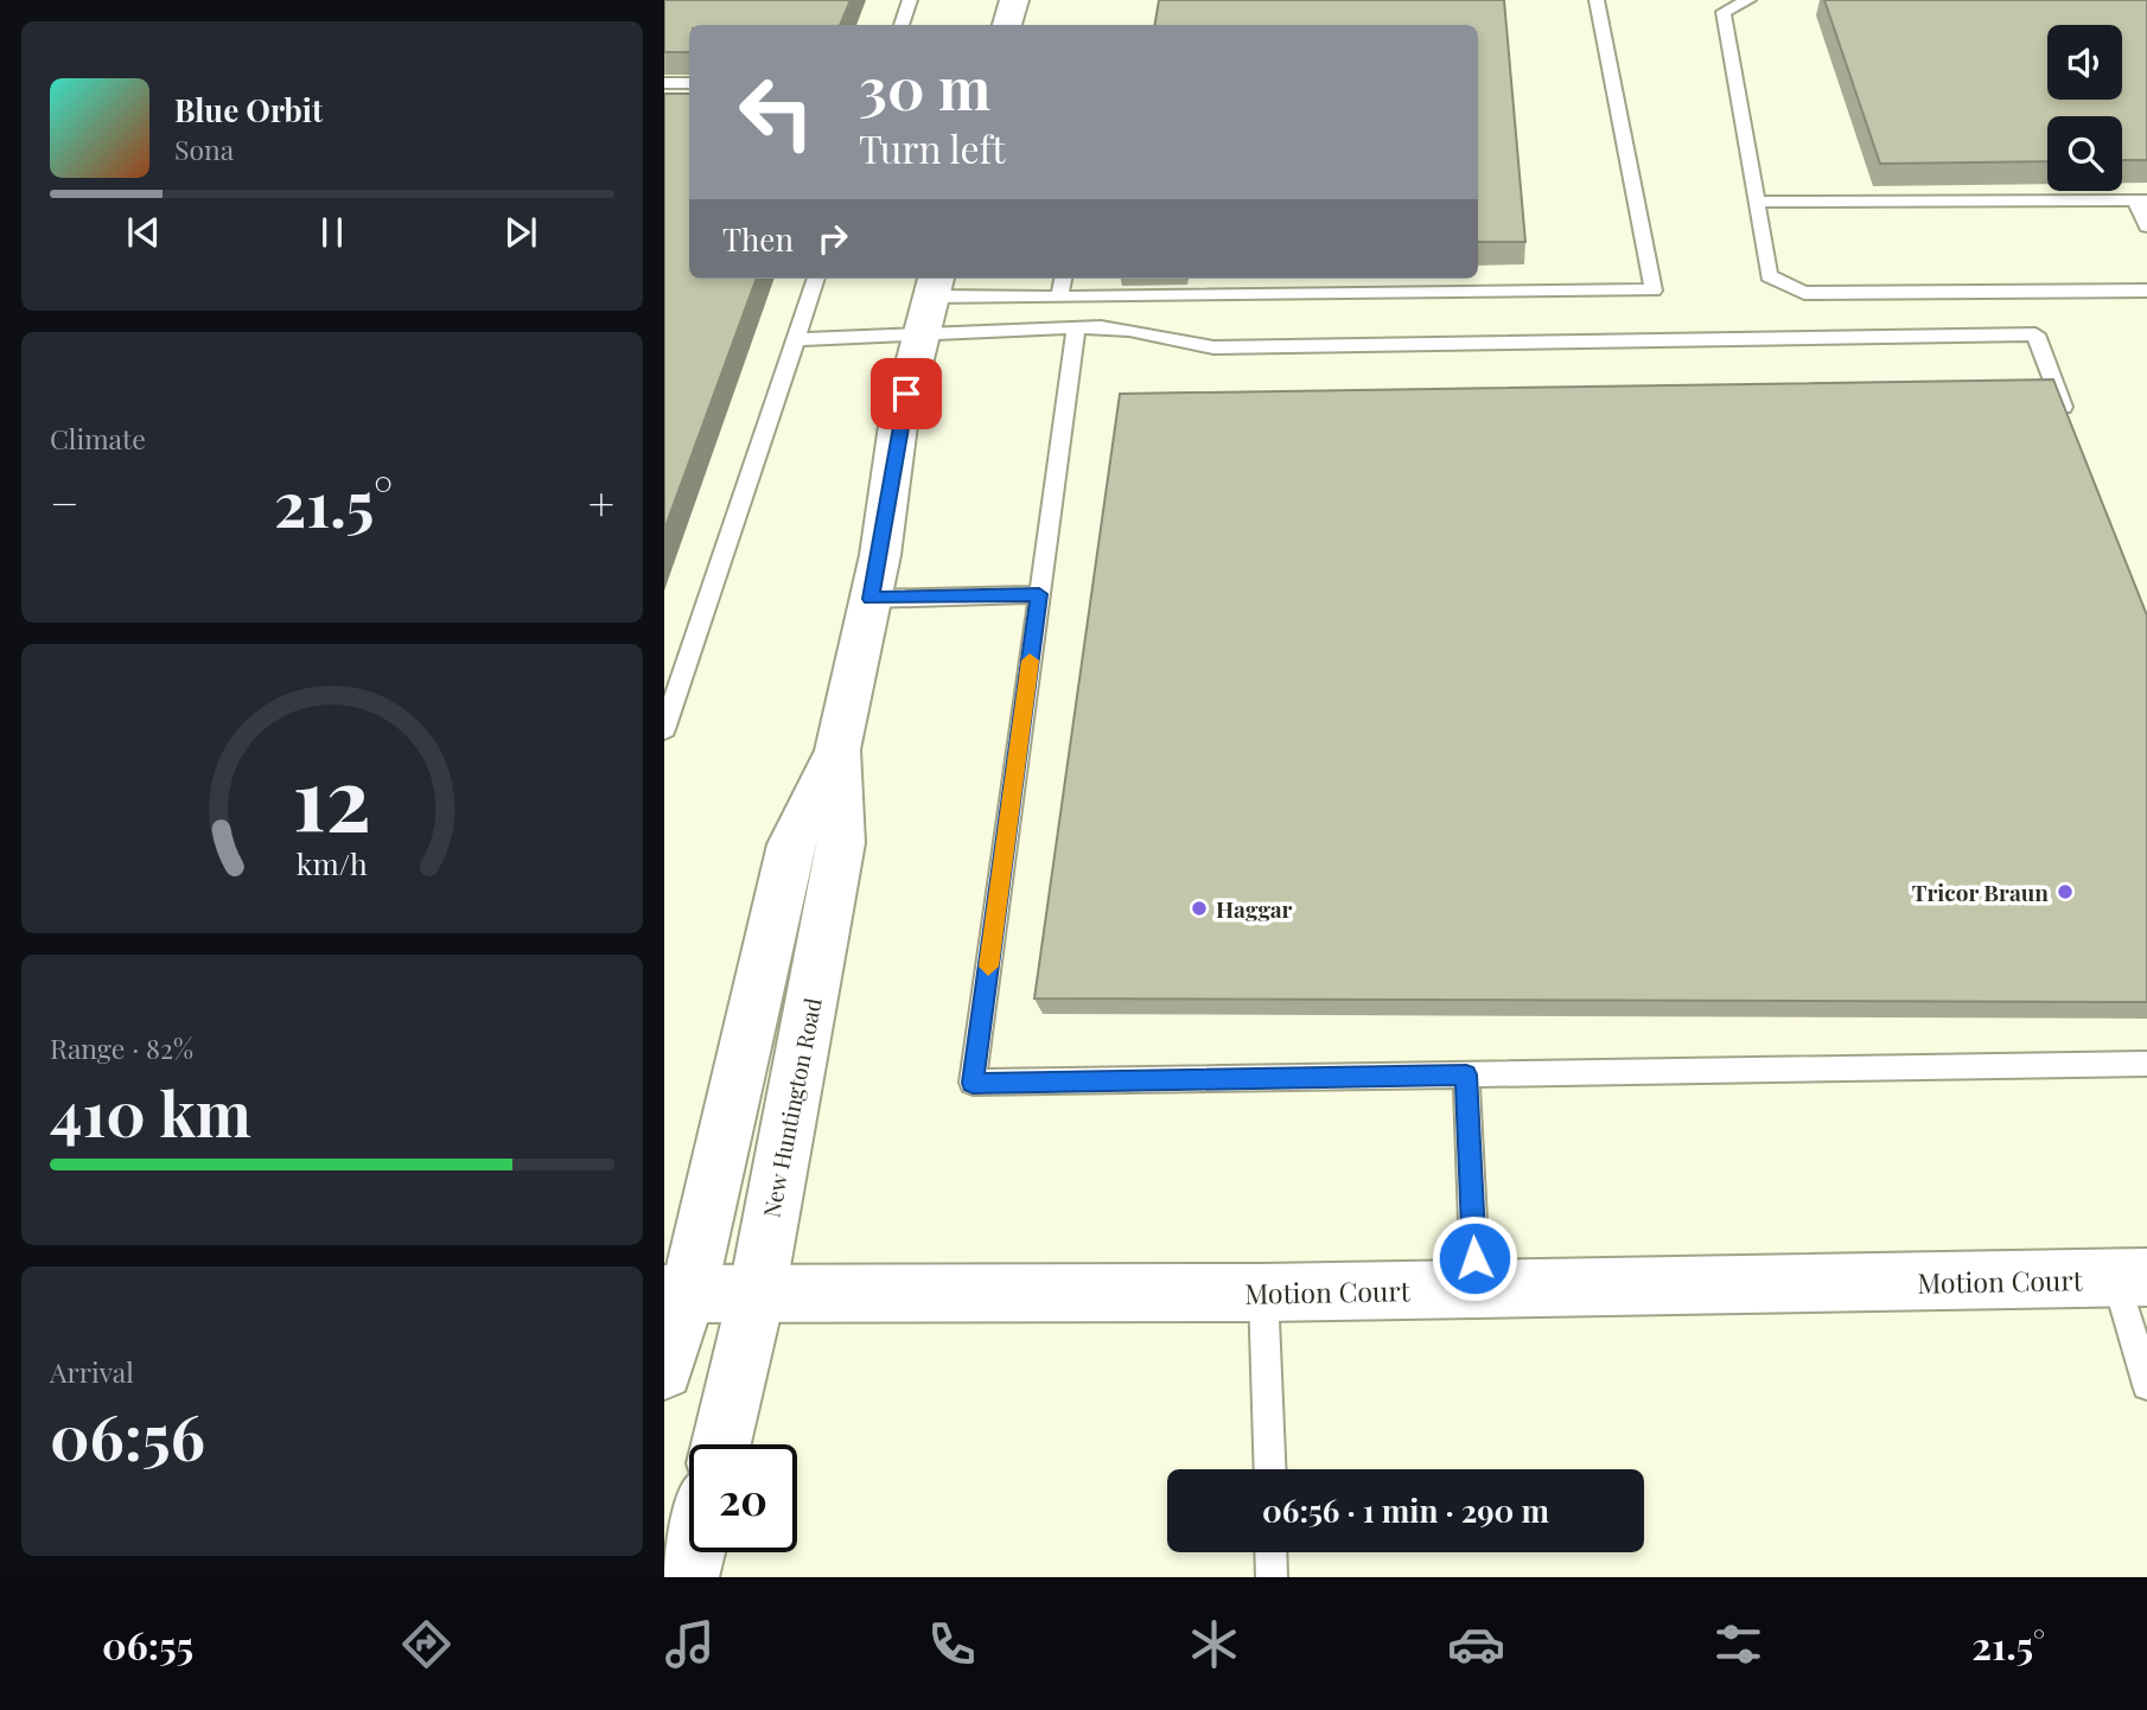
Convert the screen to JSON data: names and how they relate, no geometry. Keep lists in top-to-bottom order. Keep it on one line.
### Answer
{"streets":{"street":["New Huntington Road","Motion Court"]},"crossings":[["New Huntington Road","Motion Court"]],"places":["Tricor Braun","Haggar"],"page":{"turn":["30 m","Turn left"],"song":["Blue Orbit","Sona"],"then":"Then","tile":["Climate",["Range · 82%","410 km"],["Arrival","06:56"]],"heat":["−","21.5°","+"],"limit":"20","trip":"06:56 · 1 min · 290 m","tabs":["06:55","21.5°"],"gauge":["12","km/h"]}}
